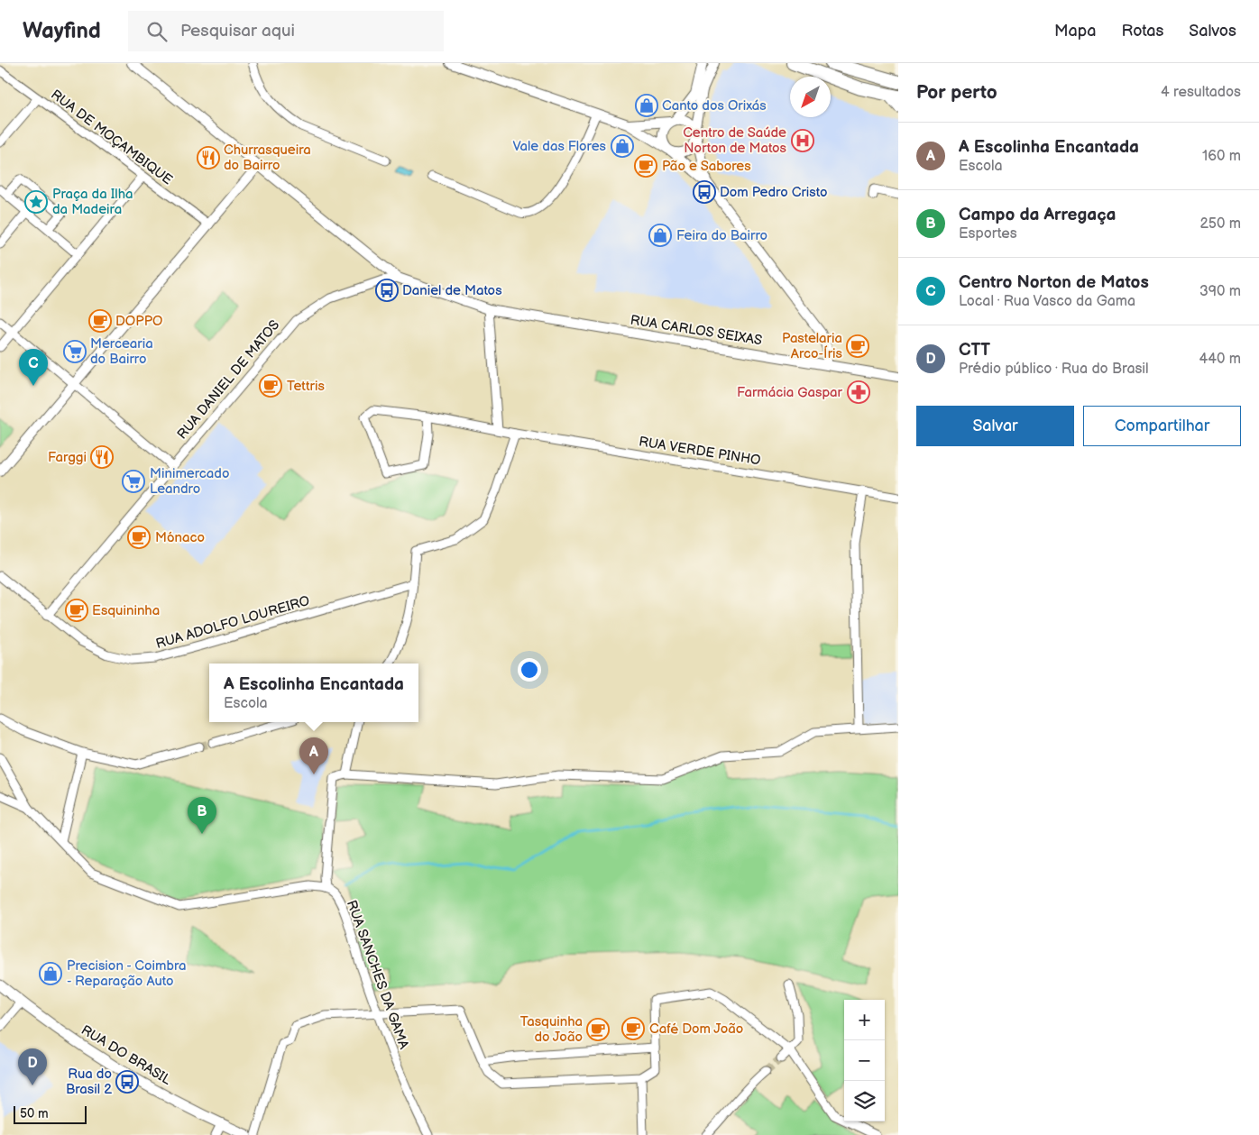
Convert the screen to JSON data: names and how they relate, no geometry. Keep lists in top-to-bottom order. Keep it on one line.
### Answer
{"streets":{"main road":["RUA DO BRASIL"],"street":["RUA DE MOÇAMBIQUE","RUA CARLOS SEIXAS","RUA DANIEL DE MATOS","RUA VERDE PINHO","RUA ADOLFO LOUREIRO","RUA SANCHES DA GAMA"]},"crossings":[["RUA DANIEL DE MATOS","RUA ADOLFO LOUREIRO"]],"places":{"shop":["Canto dos Orixás","Vale das Flores","Feira do Bairro","Precision - Coimbra - Reparação Auto"],"hospital":["Centro de Saúde Norton de Matos"],"restaurant":["Churrasqueira do Bairro","Farggi"],"cafe":["Pão e Sabores","DOPPO","Pastelaria Arco-Íris","Tettris","Mónaco","Esquininha","Café Dom João","Tasquinha do João"],"bus stop":["Dom Pedro Cristo","Daniel de Matos","Rua do Brasil 2"],"place":["Praça da Ilha da Madeira"],"supermarket":["Mercearia do Bairro","Minimercado Leandro"],"pharmacy":["Farmácia Gaspar"]},"scale_bar":"50 m","north":"bottom left","page":{"header":"Wayfind","search":"Pesquisar aqui","nav":["Mapa","Rotas","Salvos"],"heading":["Por perto","4 resultados"],"list":[{"mark":"A","name":"A Escolinha Encantada","note":"Escola","value":"160 m"},{"mark":"B","name":"Campo da Arregaça","note":"Esportes","value":"250 m"},{"mark":"C","name":"Centro Norton de Matos","note":"Local · Rua Vasco da Gama","value":"390 m"},{"mark":"D","name":"CTT","note":"Prédio público · Rua do Brasil","value":"440 m"}],"pins":["C","A","B","D"],"buttons":["Salvar","Compartilhar"],"popup":["A Escolinha Encantada","Escola"],"map_buttons":["+","−"],"scale":"50 m"}}
